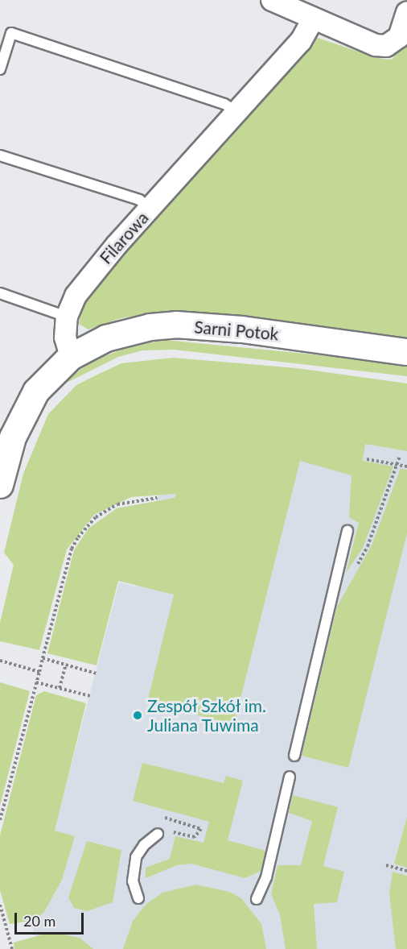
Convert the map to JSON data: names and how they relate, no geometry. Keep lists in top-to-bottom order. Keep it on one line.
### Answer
{"streets":{"street":["Filarowa","Sarni Potok"]},"crossings":[["Filarowa","Sarni Potok"]],"places":["Zespół Szkół im. Juliana Tuwima"],"scale_bar":"20 m"}
